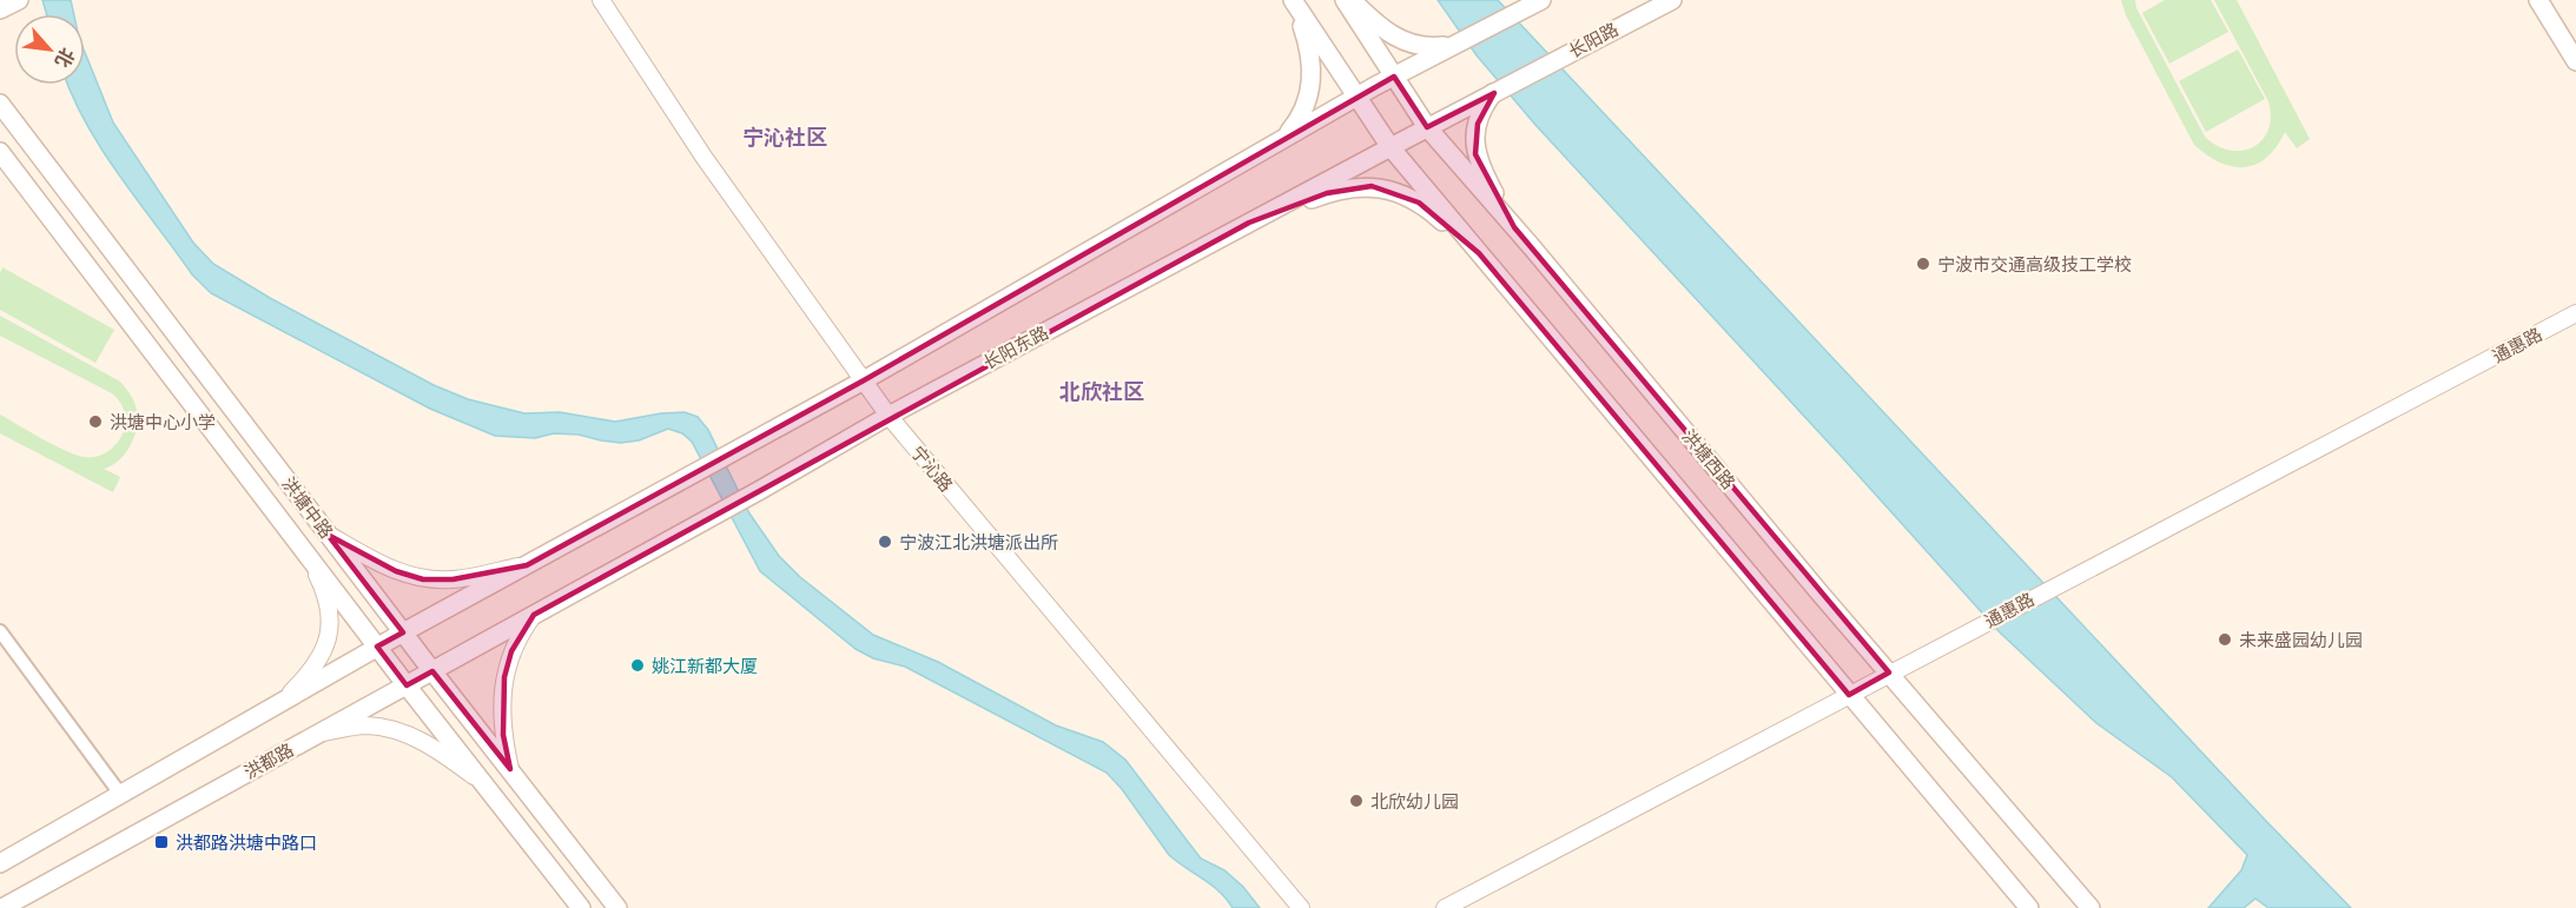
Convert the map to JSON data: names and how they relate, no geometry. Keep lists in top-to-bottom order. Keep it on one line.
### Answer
{"streets":{"main road":["长阳路","长阳东路","洪塘西路","洪塘中路","洪都路"],"street":["通惠路","宁沁路"]},"crossings":[["长阳路","长阳东路"],["通惠路","洪塘西路"],["长阳东路","洪塘西路"],["长阳东路","宁沁路"],["长阳东路","洪都路"],["洪塘中路","洪都路"]],"districts":["宁沁社区","北欣社区"],"places":{"other":["宁波市交通高级技工学校","洪塘中心小学","宁波江北洪塘派出所","未来盛园幼儿园","姚江新都大厦","北欣幼儿园"],"transit":["洪都路洪塘中路口"]},"north":"bottom right"}
